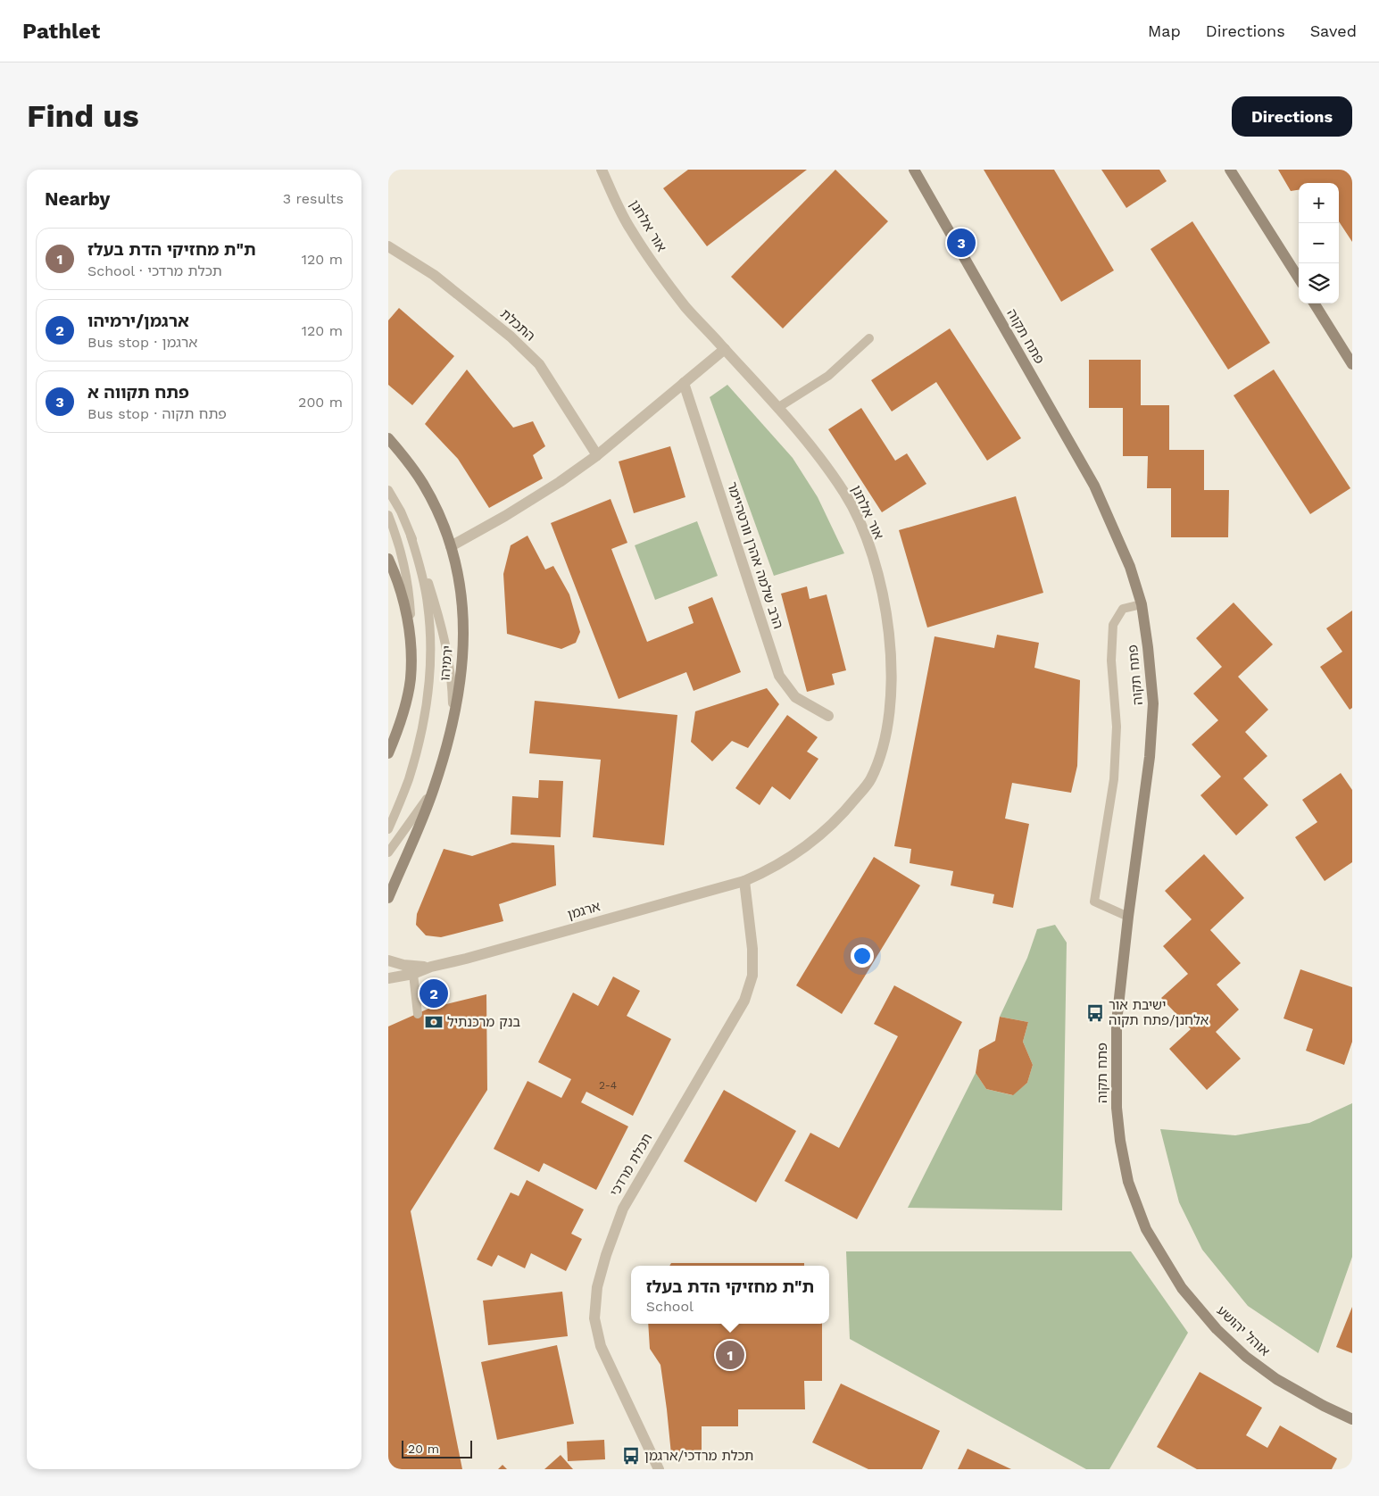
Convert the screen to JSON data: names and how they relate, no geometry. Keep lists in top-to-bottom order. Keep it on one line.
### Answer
{"streets":{"street":["אור אלחנן","התכלת","פתח תקוה","הרב שלמה אהרן וורטהיימר","ירמיהו","ארגמן","תכלת מרדכי","אוהל יהושע"]},"crossings":[["אור אלחנן","ארגמן"],["אור אלחנן","תכלת מרדכי"],["פתח תקוה","אוהל יהושע"],["ארגמן","תכלת מרדכי"]],"places":{"bus stop":["ישיבת אור אלחנן/פתח תקוה","תכלת מרדכי/ארגמן"],"bank":["בנק מרכנתיל"]},"house_numbers":["2-4"],"scale_bar":"20 m","page":{"header":"Pathlet","nav":["Map","Directions","Saved"],"buttons":"Directions","title":"Find us","heading":["Nearby","3 results"],"map_buttons":["+","−"],"pins":["3","2","1"],"list":[{"mark":"1","name":"ת\"ת מחזיקי הדת בעלז","note":"School · תכלת מרדכי","value":"120 m"},{"mark":"2","name":"ארגמן/ירמיהו","note":"Bus stop · ארגמן","value":"120 m"},{"mark":"3","name":"פתח תקווה א","note":"Bus stop · פתח תקוה","value":"200 m"}],"popup":["ת\"ת מחזיקי הדת בעלז","School"],"scale":"20 m"}}
